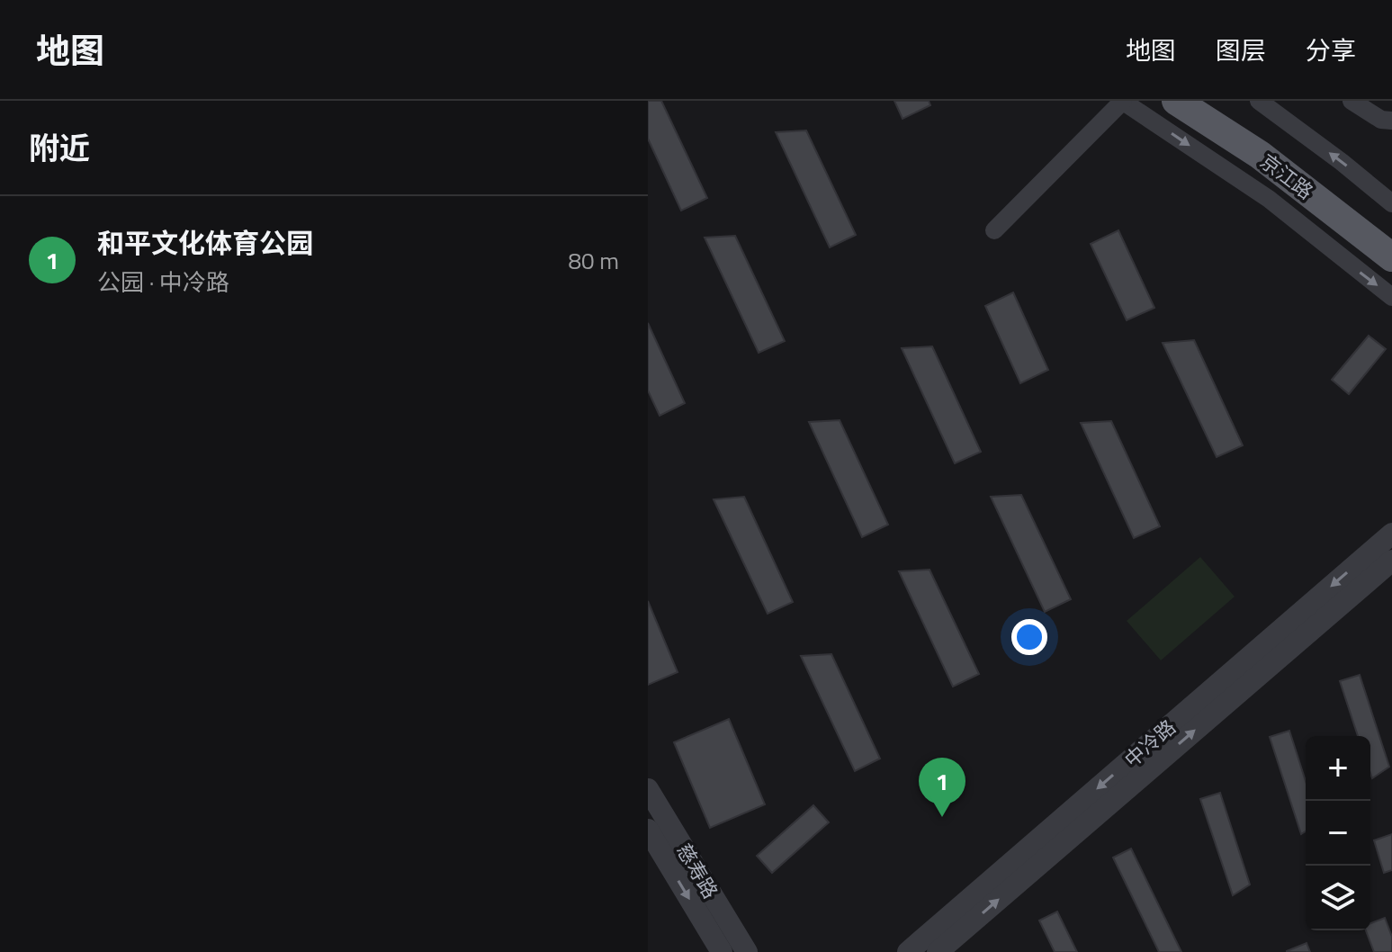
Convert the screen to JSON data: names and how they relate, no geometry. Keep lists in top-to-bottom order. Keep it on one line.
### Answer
{"streets":{"main road":["京江路"],"street":["中冷路","慈寿路"]},"page":{"header":"地图","nav":["地图","图层","分享"],"heading":"附近","list":[{"mark":"1","name":"和平文化体育公园","note":"公园 · 中冷路","value":"80 m"}],"map_buttons":["+","−"],"pins":"1"}}
